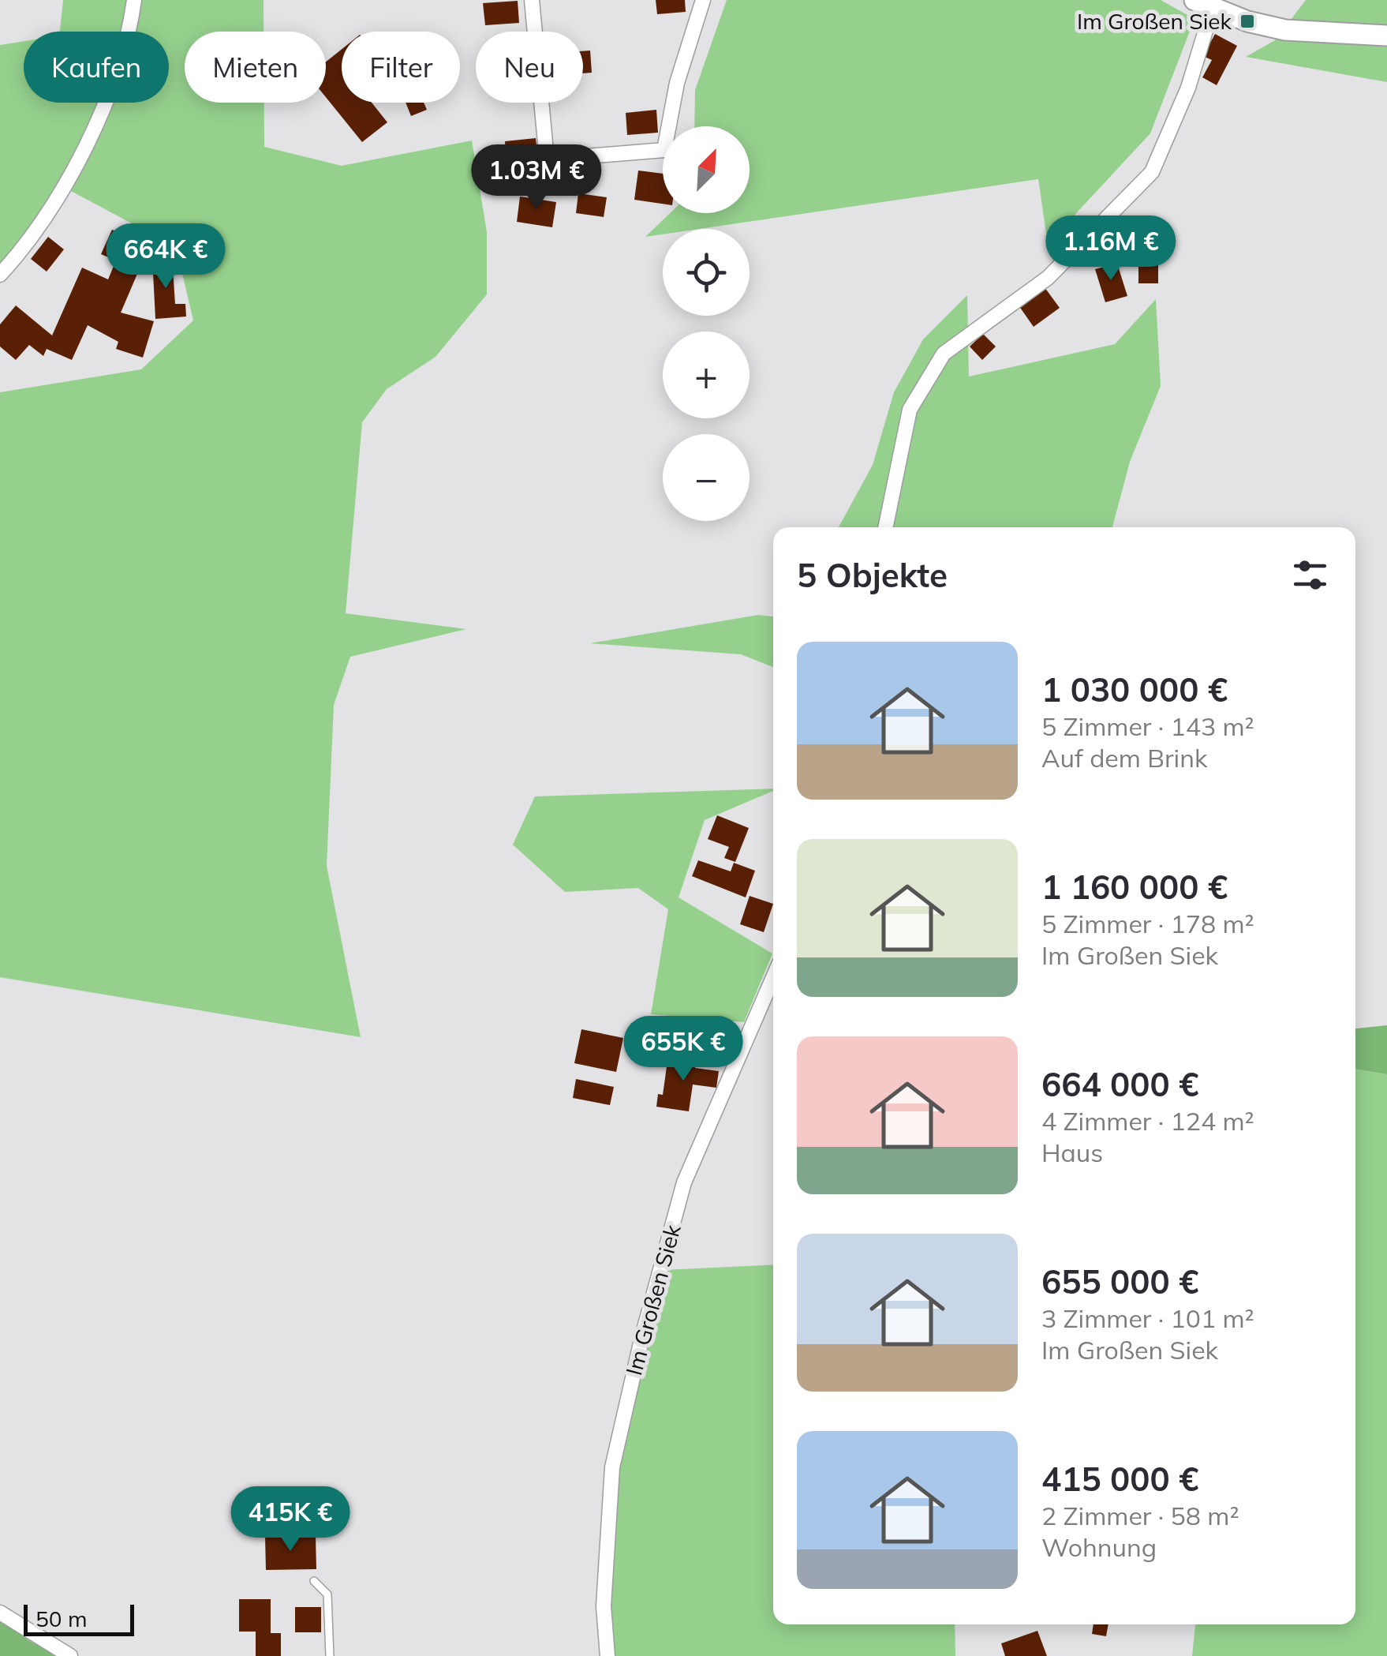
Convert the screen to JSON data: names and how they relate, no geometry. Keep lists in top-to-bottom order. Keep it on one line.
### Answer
{"streets":{"street":["Im Großen Siek"]},"places":{"transit":["Im Großen Siek"]},"scale_bar":"50 m","north":"top right","page":{"chip":["Kaufen","Mieten","Filter","Neu"],"map_buttons":["+","−"],"price":["1.03M €","1.16M €","664K €","655K €","415K €"],"heading":"5 Objekte","list":[{"name":"1 030 000 €","note":"5 Zimmer · 143 m² · Auf dem Brink"},{"name":"1 160 000 €","note":"5 Zimmer · 178 m² · Im Großen Siek"},{"name":"664 000 €","note":"4 Zimmer · 124 m² · Haus"},{"name":"655 000 €","note":"3 Zimmer · 101 m² · Im Großen Siek"},{"name":"415 000 €","note":"2 Zimmer · 58 m² · Wohnung"}],"scale":"50 m"}}
